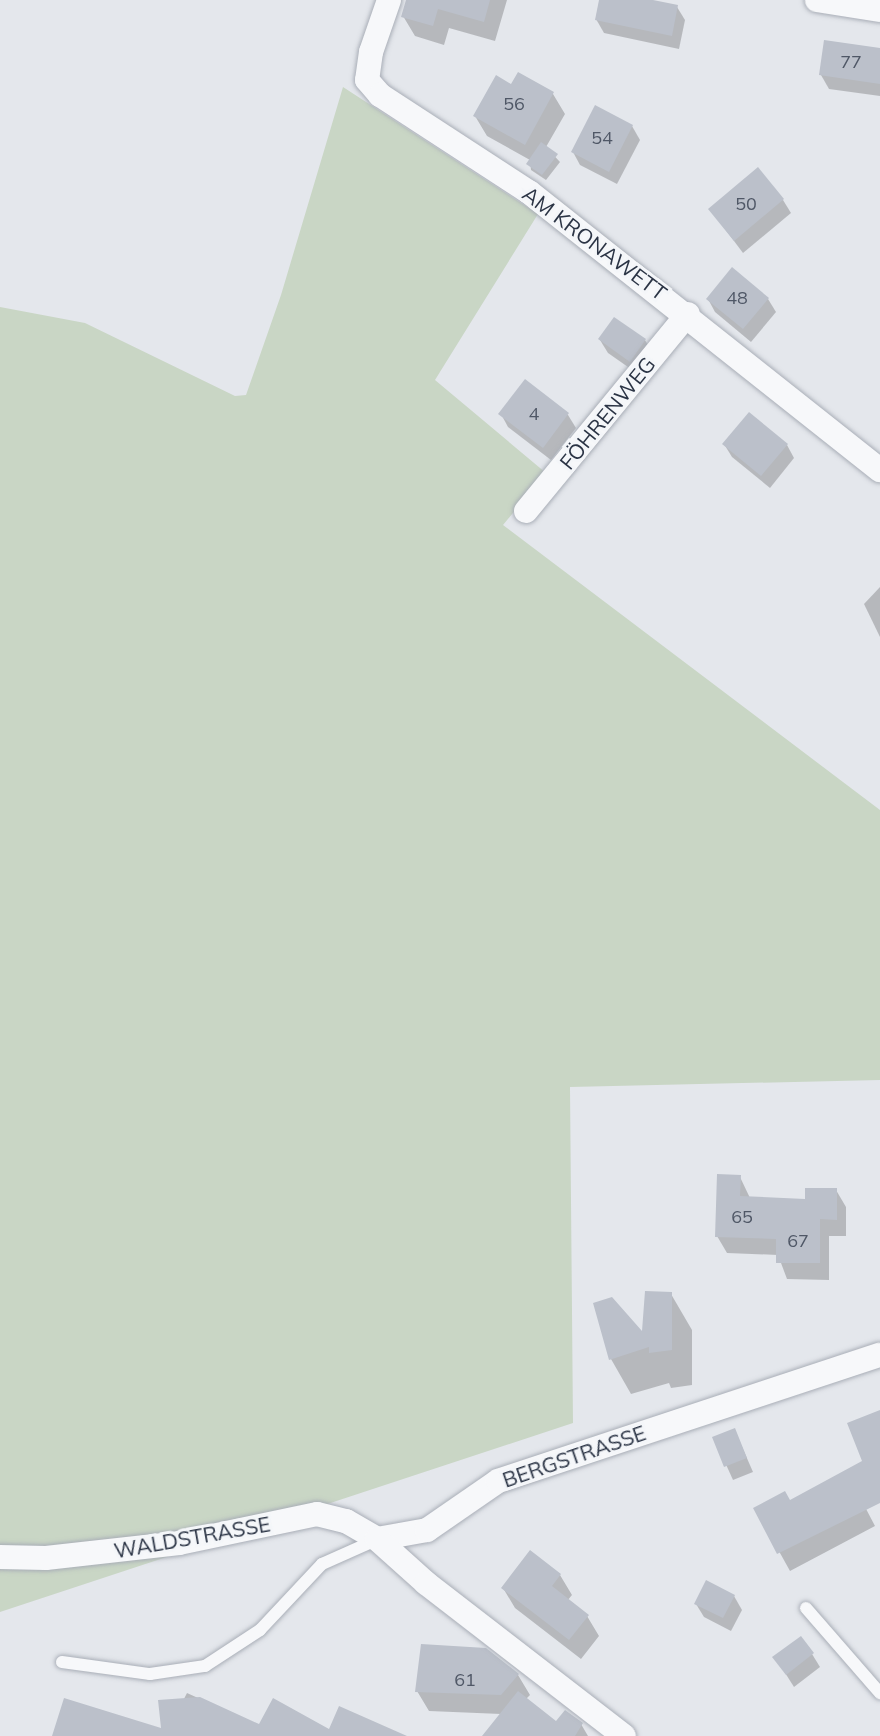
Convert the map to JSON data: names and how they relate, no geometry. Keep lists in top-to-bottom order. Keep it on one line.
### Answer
{"streets":{"street":["AM KRONAWETT","FÖHRENWEG","BERGSTRASSE","WALDSTRASSE"]},"crossings":[["AM KRONAWETT","FÖHRENWEG"],["BERGSTRASSE","WALDSTRASSE"]],"house_numbers":["77","56","54","50","48","4","65","67","61"]}
